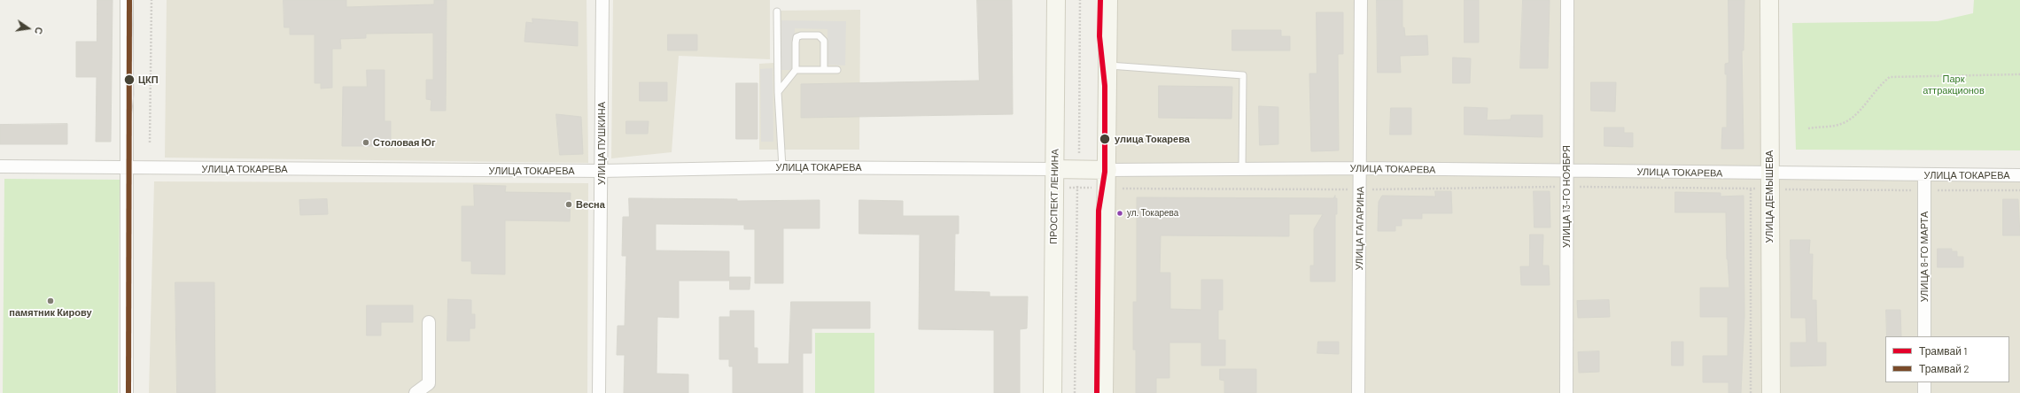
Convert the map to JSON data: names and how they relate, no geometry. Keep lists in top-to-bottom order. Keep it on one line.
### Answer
{"streets":{"street":["УЛИЦА ПУШКИНА","УЛИЦА ТОКАРЕВА","ПРОСПЕКТ ЛЕНИНА","УЛИЦА 13-ГО НОЯБРЯ","УЛИЦА ДЕМЫШЕВА","УЛИЦА ГАГАРИНА","УЛИЦА 8-ГО МАРТА"]},"crossings":[["УЛИЦА ПУШКИНА","УЛИЦА ТОКАРЕВА"],["УЛИЦА ТОКАРЕВА","ПРОСПЕКТ ЛЕНИНА"],["УЛИЦА ТОКАРЕВА","УЛИЦА 13-ГО НОЯБРЯ"],["УЛИЦА ТОКАРЕВА","УЛИЦА ДЕМЫШЕВА"],["УЛИЦА ТОКАРЕВА","УЛИЦА ГАГАРИНА"],["УЛИЦА ТОКАРЕВА","УЛИЦА 8-ГО МАРТА"]],"parks":["Парк аттракционов"],"places":["ЦКП","улица Токарева","Столовая Юг","Весна","ул. Токарева","памятник Кирову"],"lines":["tram line 1","tram line 2"],"legend":["Трамвай 1","Трамвай 2"],"north":"right"}
